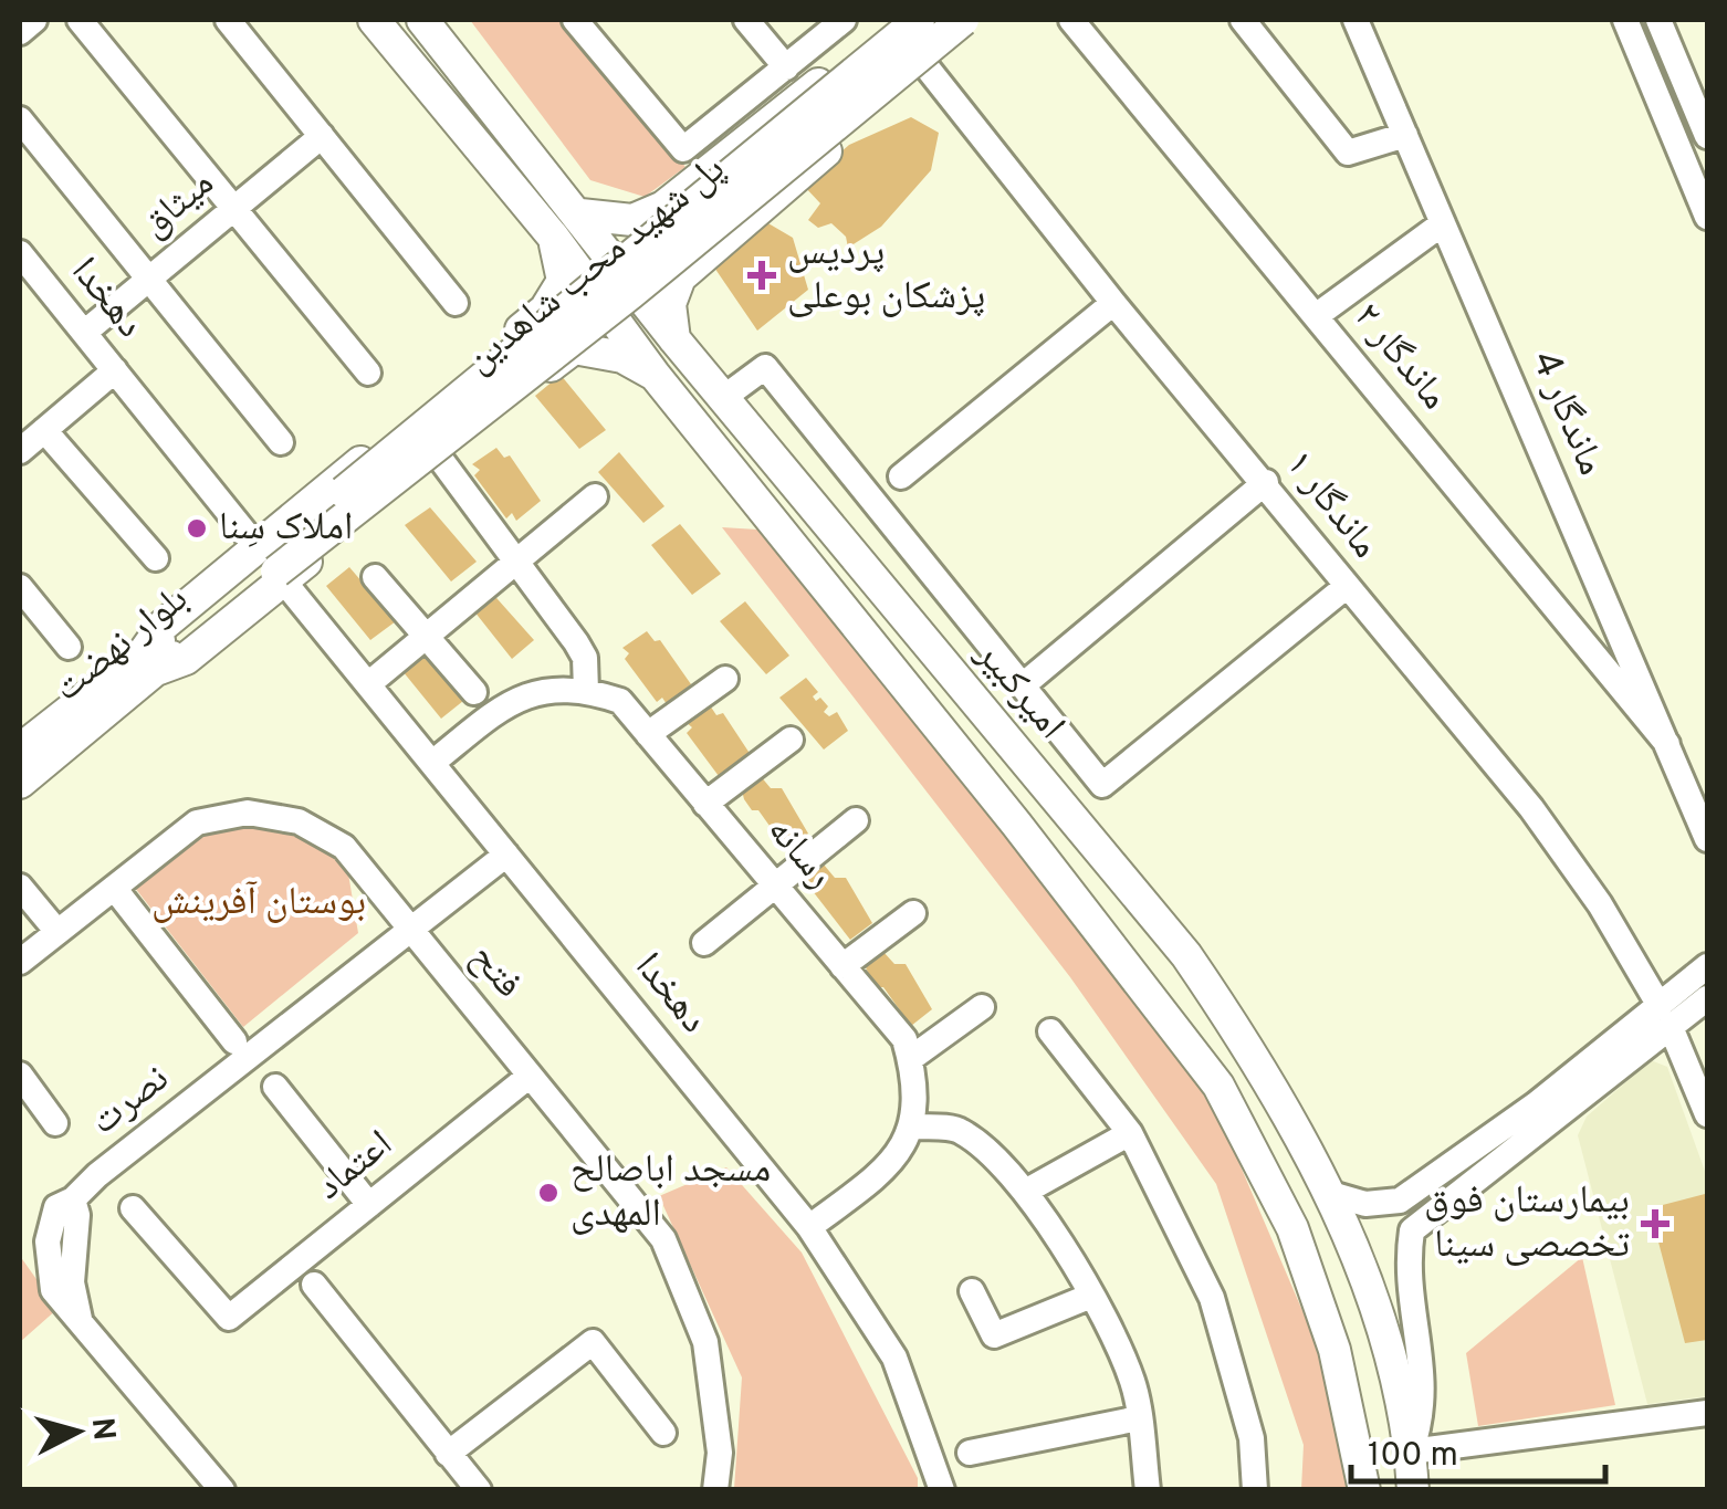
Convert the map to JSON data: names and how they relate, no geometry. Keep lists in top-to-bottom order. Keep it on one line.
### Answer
{"streets":{"main road":["پل شهید محب شاهدین","بلوار نهضت","امیرکبیر"],"street":["میثاق","دهخدا","ماندگار ۲","ماندگار 4","ماندگار ۱","رسانه","فتح","نصرت","اعتماد"]},"crossings":[["میثاق","دهخدا"],["پل شهید محب شاهدین","دهخدا"],["پل شهید محب شاهدین","بلوار نهضت"],["دهخدا","بلوار نهضت"],["دهخدا","نصرت"],["ماندگار ۲","ماندگار 4"],["فتح","نصرت"],["فتح","اعتماد"]],"parks":["بوستان آفرینش"],"places":{"health":["پردیس پزشکان بوعلی","بیمارستان فوق تخصصی سینا"],"other":["املاک سِنا","مسجد اباصالح المهدی"]},"scale_bar":"100 m","north":"right"}
